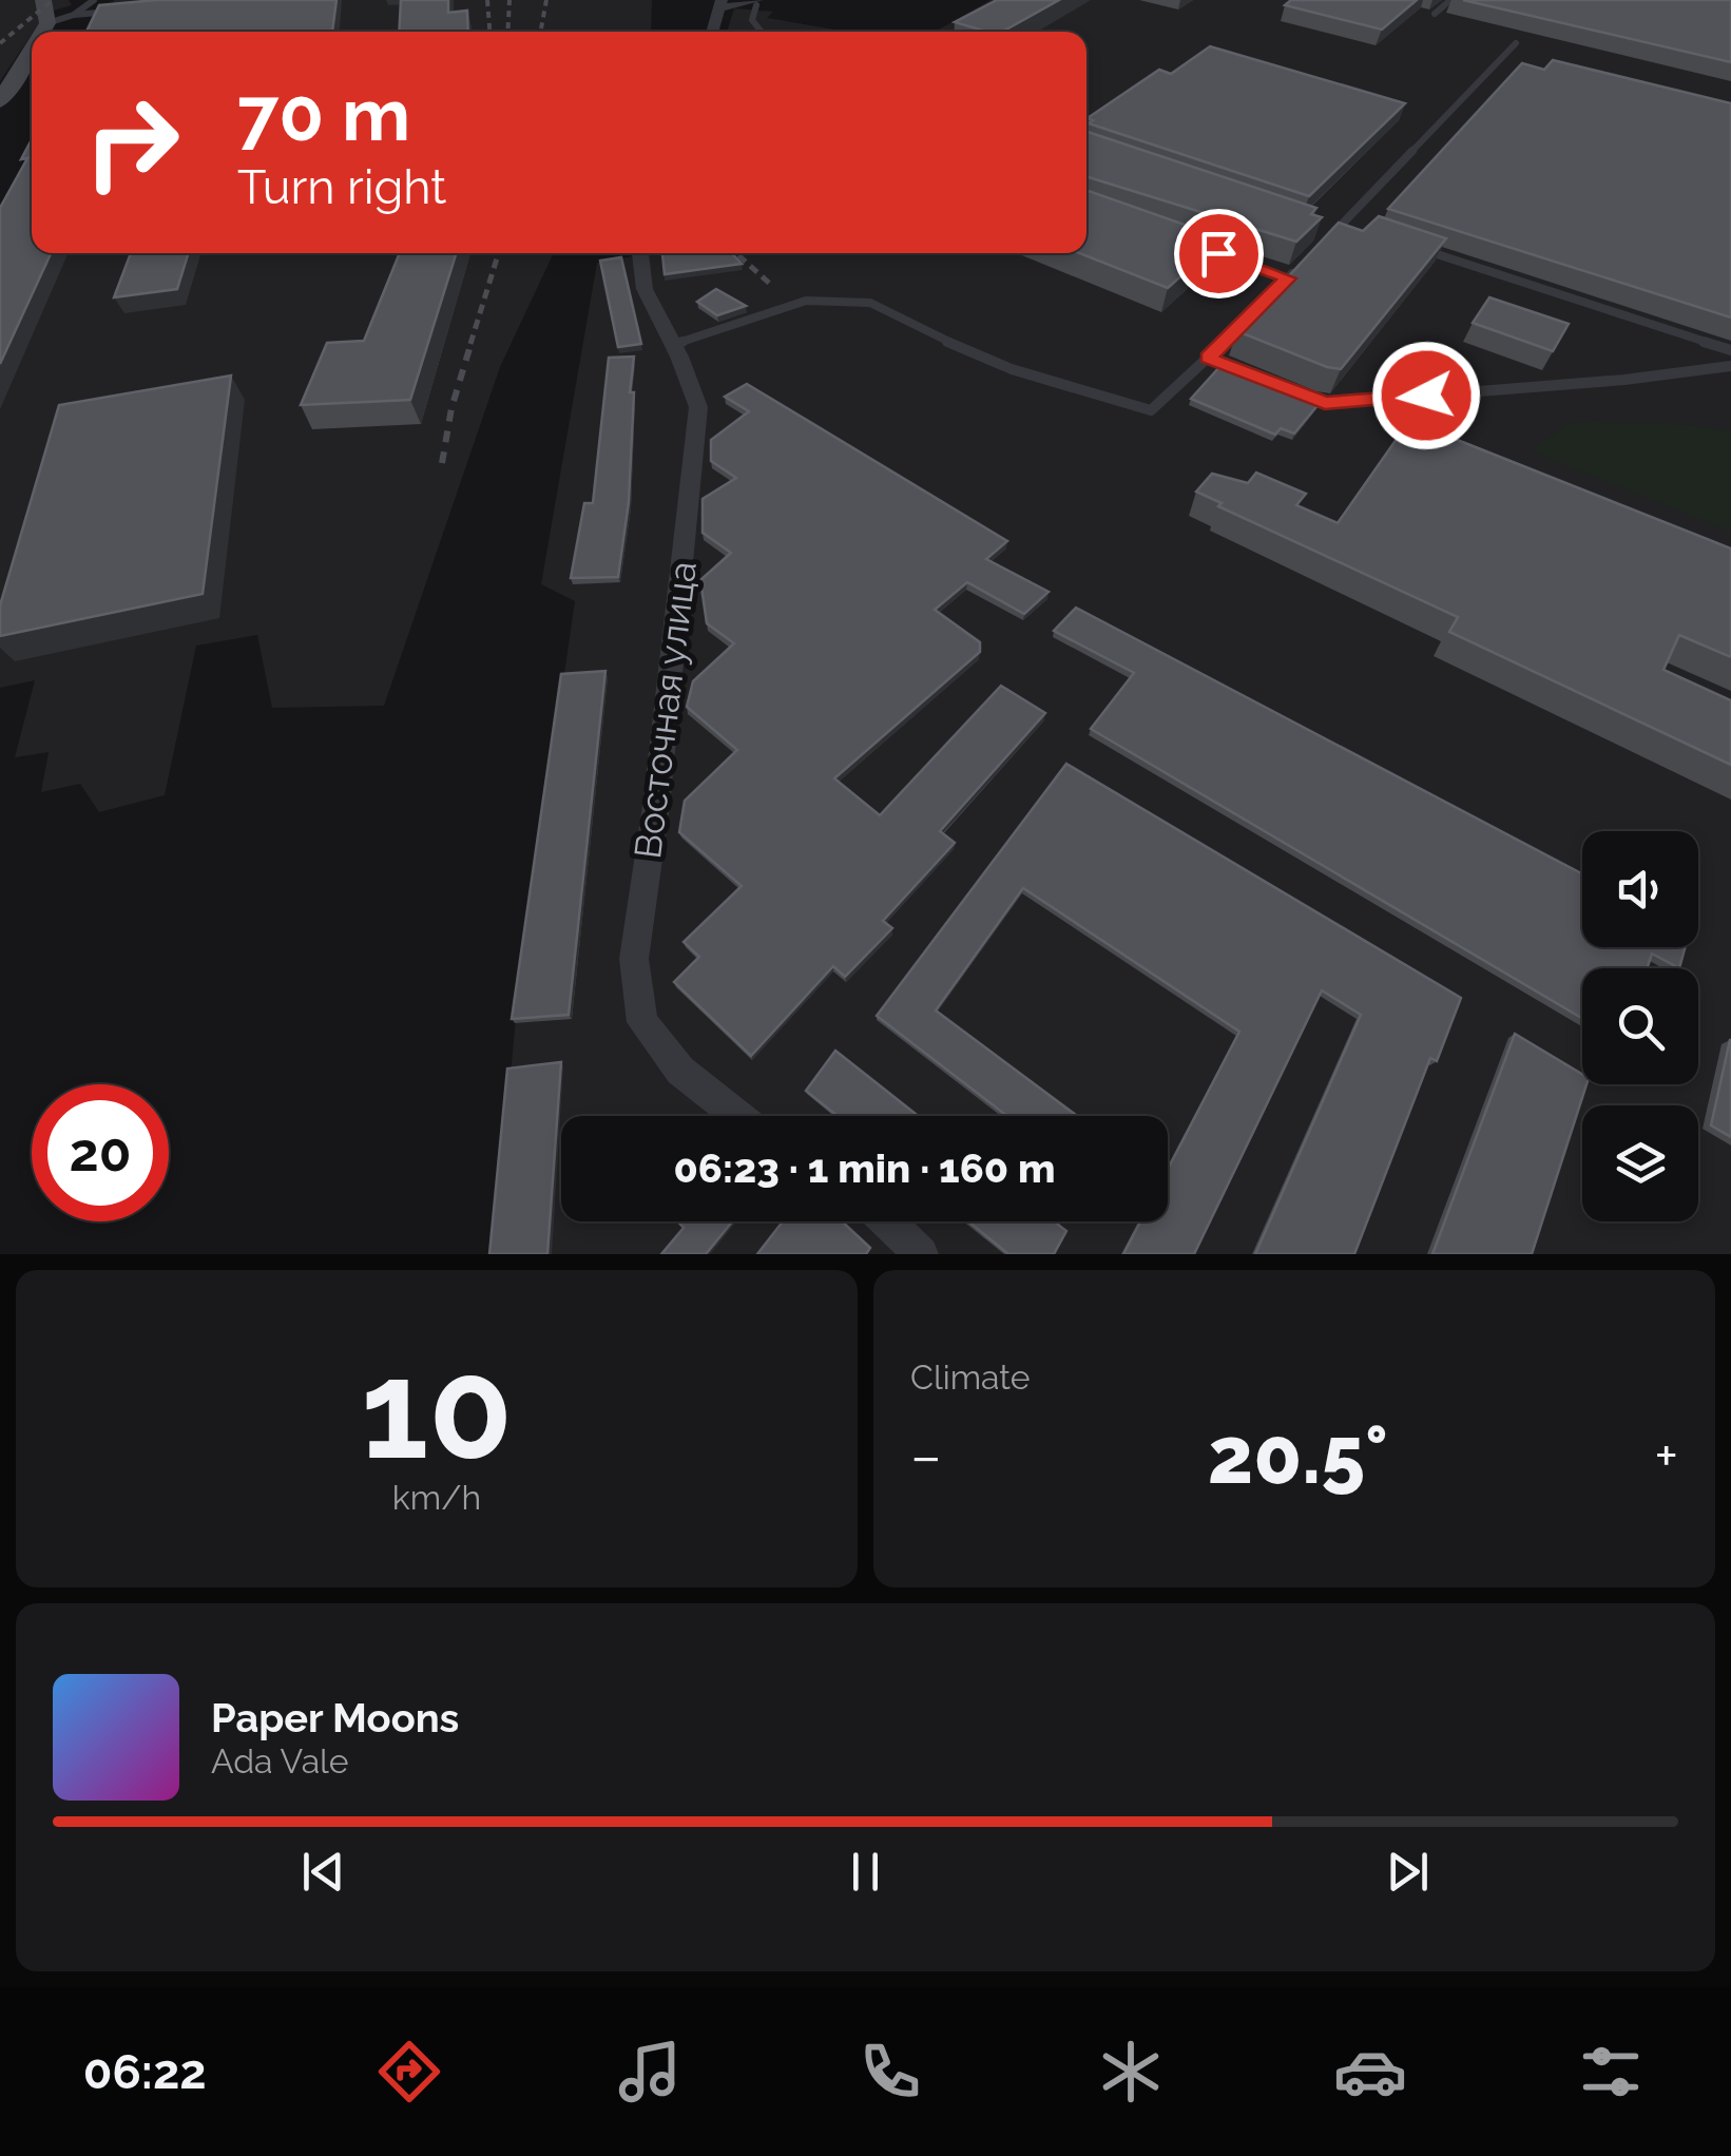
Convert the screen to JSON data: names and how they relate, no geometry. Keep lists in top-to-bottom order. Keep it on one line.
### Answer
{"streets":{"street":["Восточная улица"]},"page":{"turn":["70 m","Turn right"],"limit":"20","trip":"06:23 · 1 min · 160 m","tile":[["10","km/h"],"Climate"],"heat":["−","20.5°","+"],"song":["Paper Moons","Ada Vale"],"tabs":"06:22"}}
